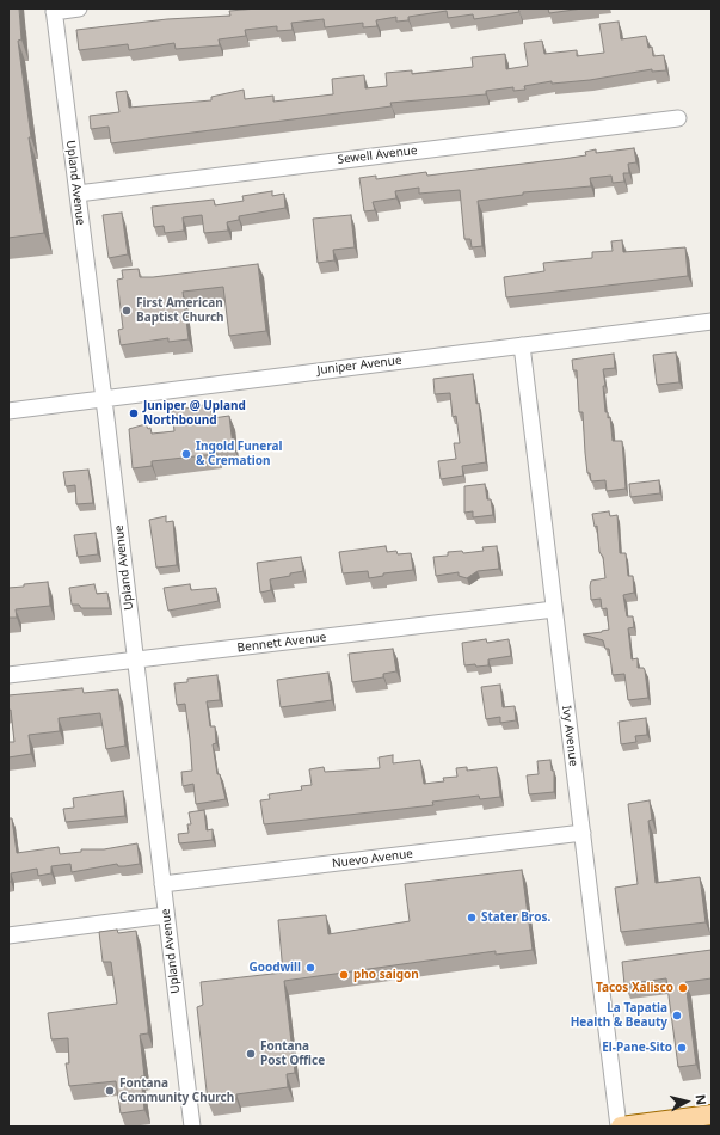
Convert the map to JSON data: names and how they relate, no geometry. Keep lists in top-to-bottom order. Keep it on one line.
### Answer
{"streets":{"street":["Sewell Avenue","Upland Avenue","Juniper Avenue","Bennett Avenue","Ivy Avenue","Nuevo Avenue"]},"crossings":[["Sewell Avenue","Upland Avenue"],["Upland Avenue","Juniper Avenue"],["Upland Avenue","Bennett Avenue"],["Upland Avenue","Nuevo Avenue"],["Juniper Avenue","Ivy Avenue"],["Bennett Avenue","Ivy Avenue"],["Ivy Avenue","Nuevo Avenue"]],"places":["First American Baptist Church","Juniper @ Upland Northbound","Ingold Funeral & Cremation","Stater Bros.","Goodwill","pho saigon","Tacos Xalisco","La Tapatia Health & Beauty","El-Pane-Sito","Fontana Post Office","Fontana Community Church"],"north":"right"}
